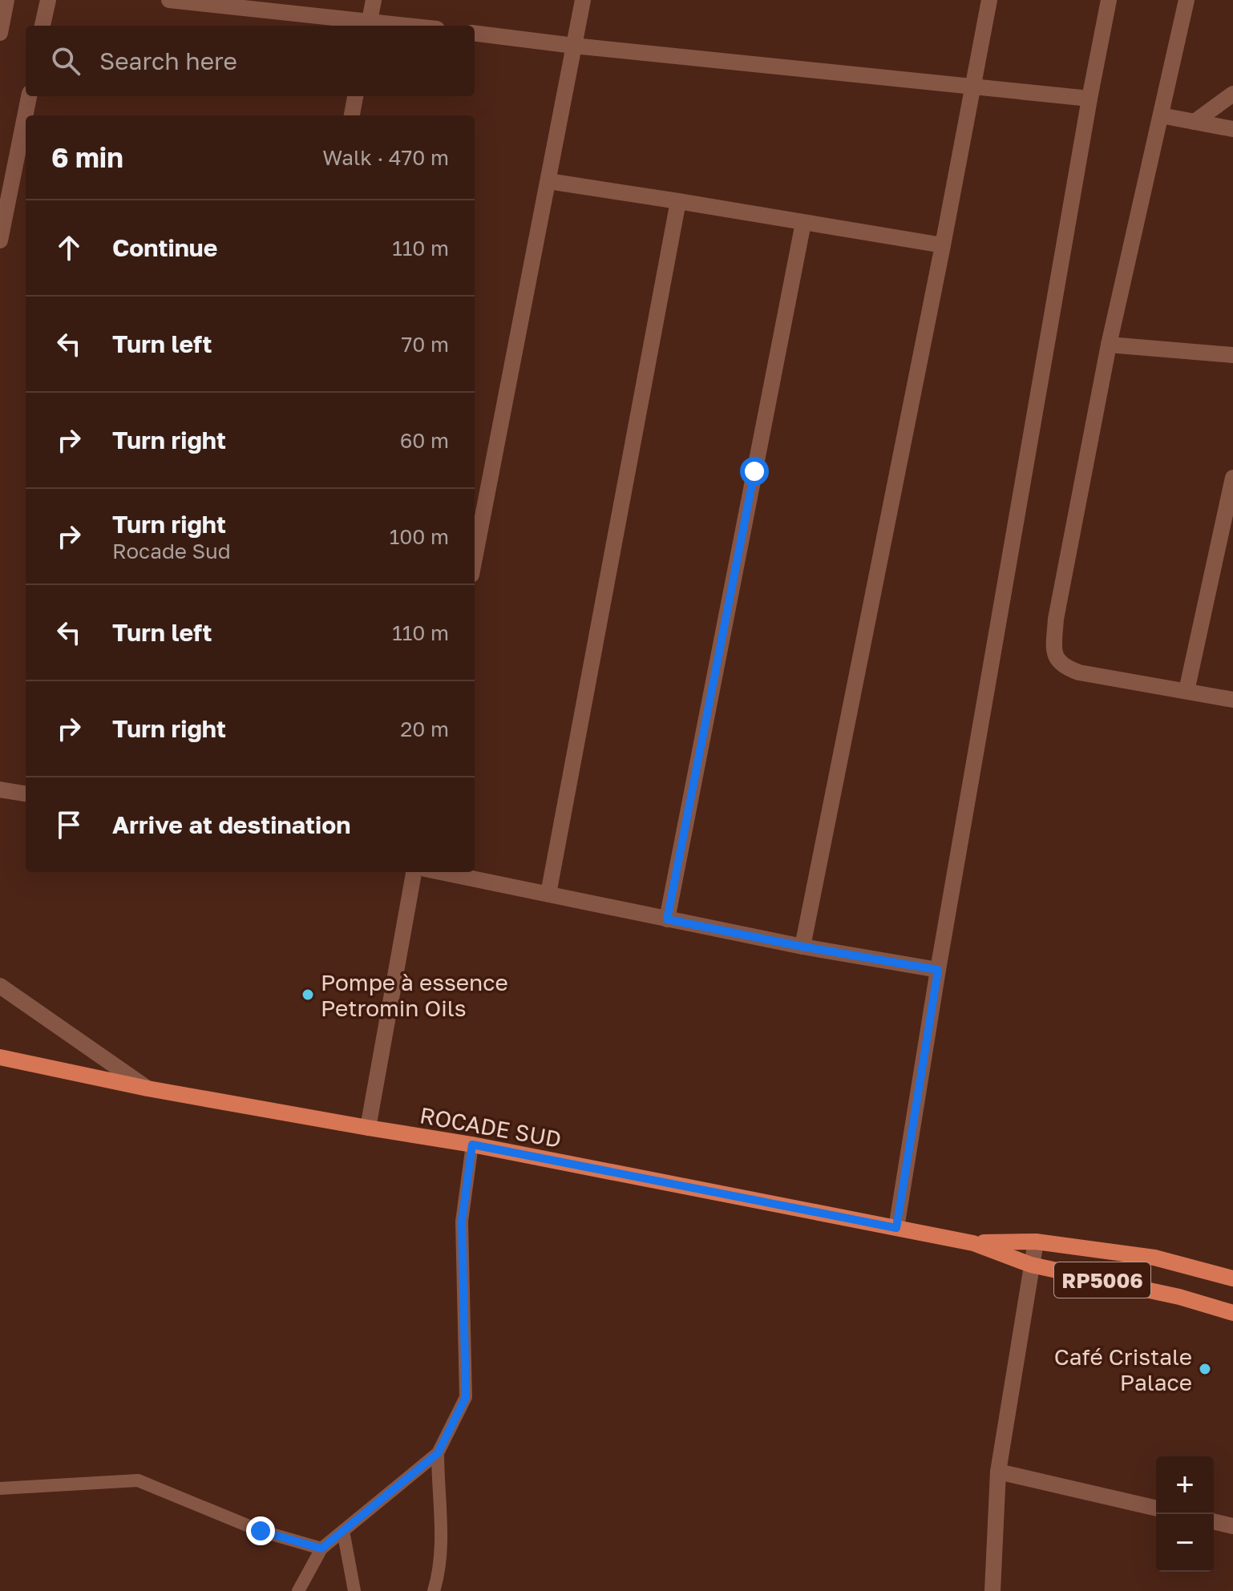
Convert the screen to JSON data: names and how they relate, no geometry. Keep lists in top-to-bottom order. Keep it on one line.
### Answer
{"streets":{"main road":["ROCADE SUD","RP5006"]},"crossings":[["ROCADE SUD","RP5006"]],"places":["Pompe à essence Petromin Oils","Café Cristale Palace"],"page":{"search":"Search here","heading":["6 min","Walk · 470 m"],"list":[["Continue","110 m"],["Turn left","70 m"],["Turn right","60 m"],["Turn right","Rocade Sud","100 m"],["Turn left","110 m"],["Turn right","20 m"],"Arrive at destination"],"map_buttons":["+","−"]}}
